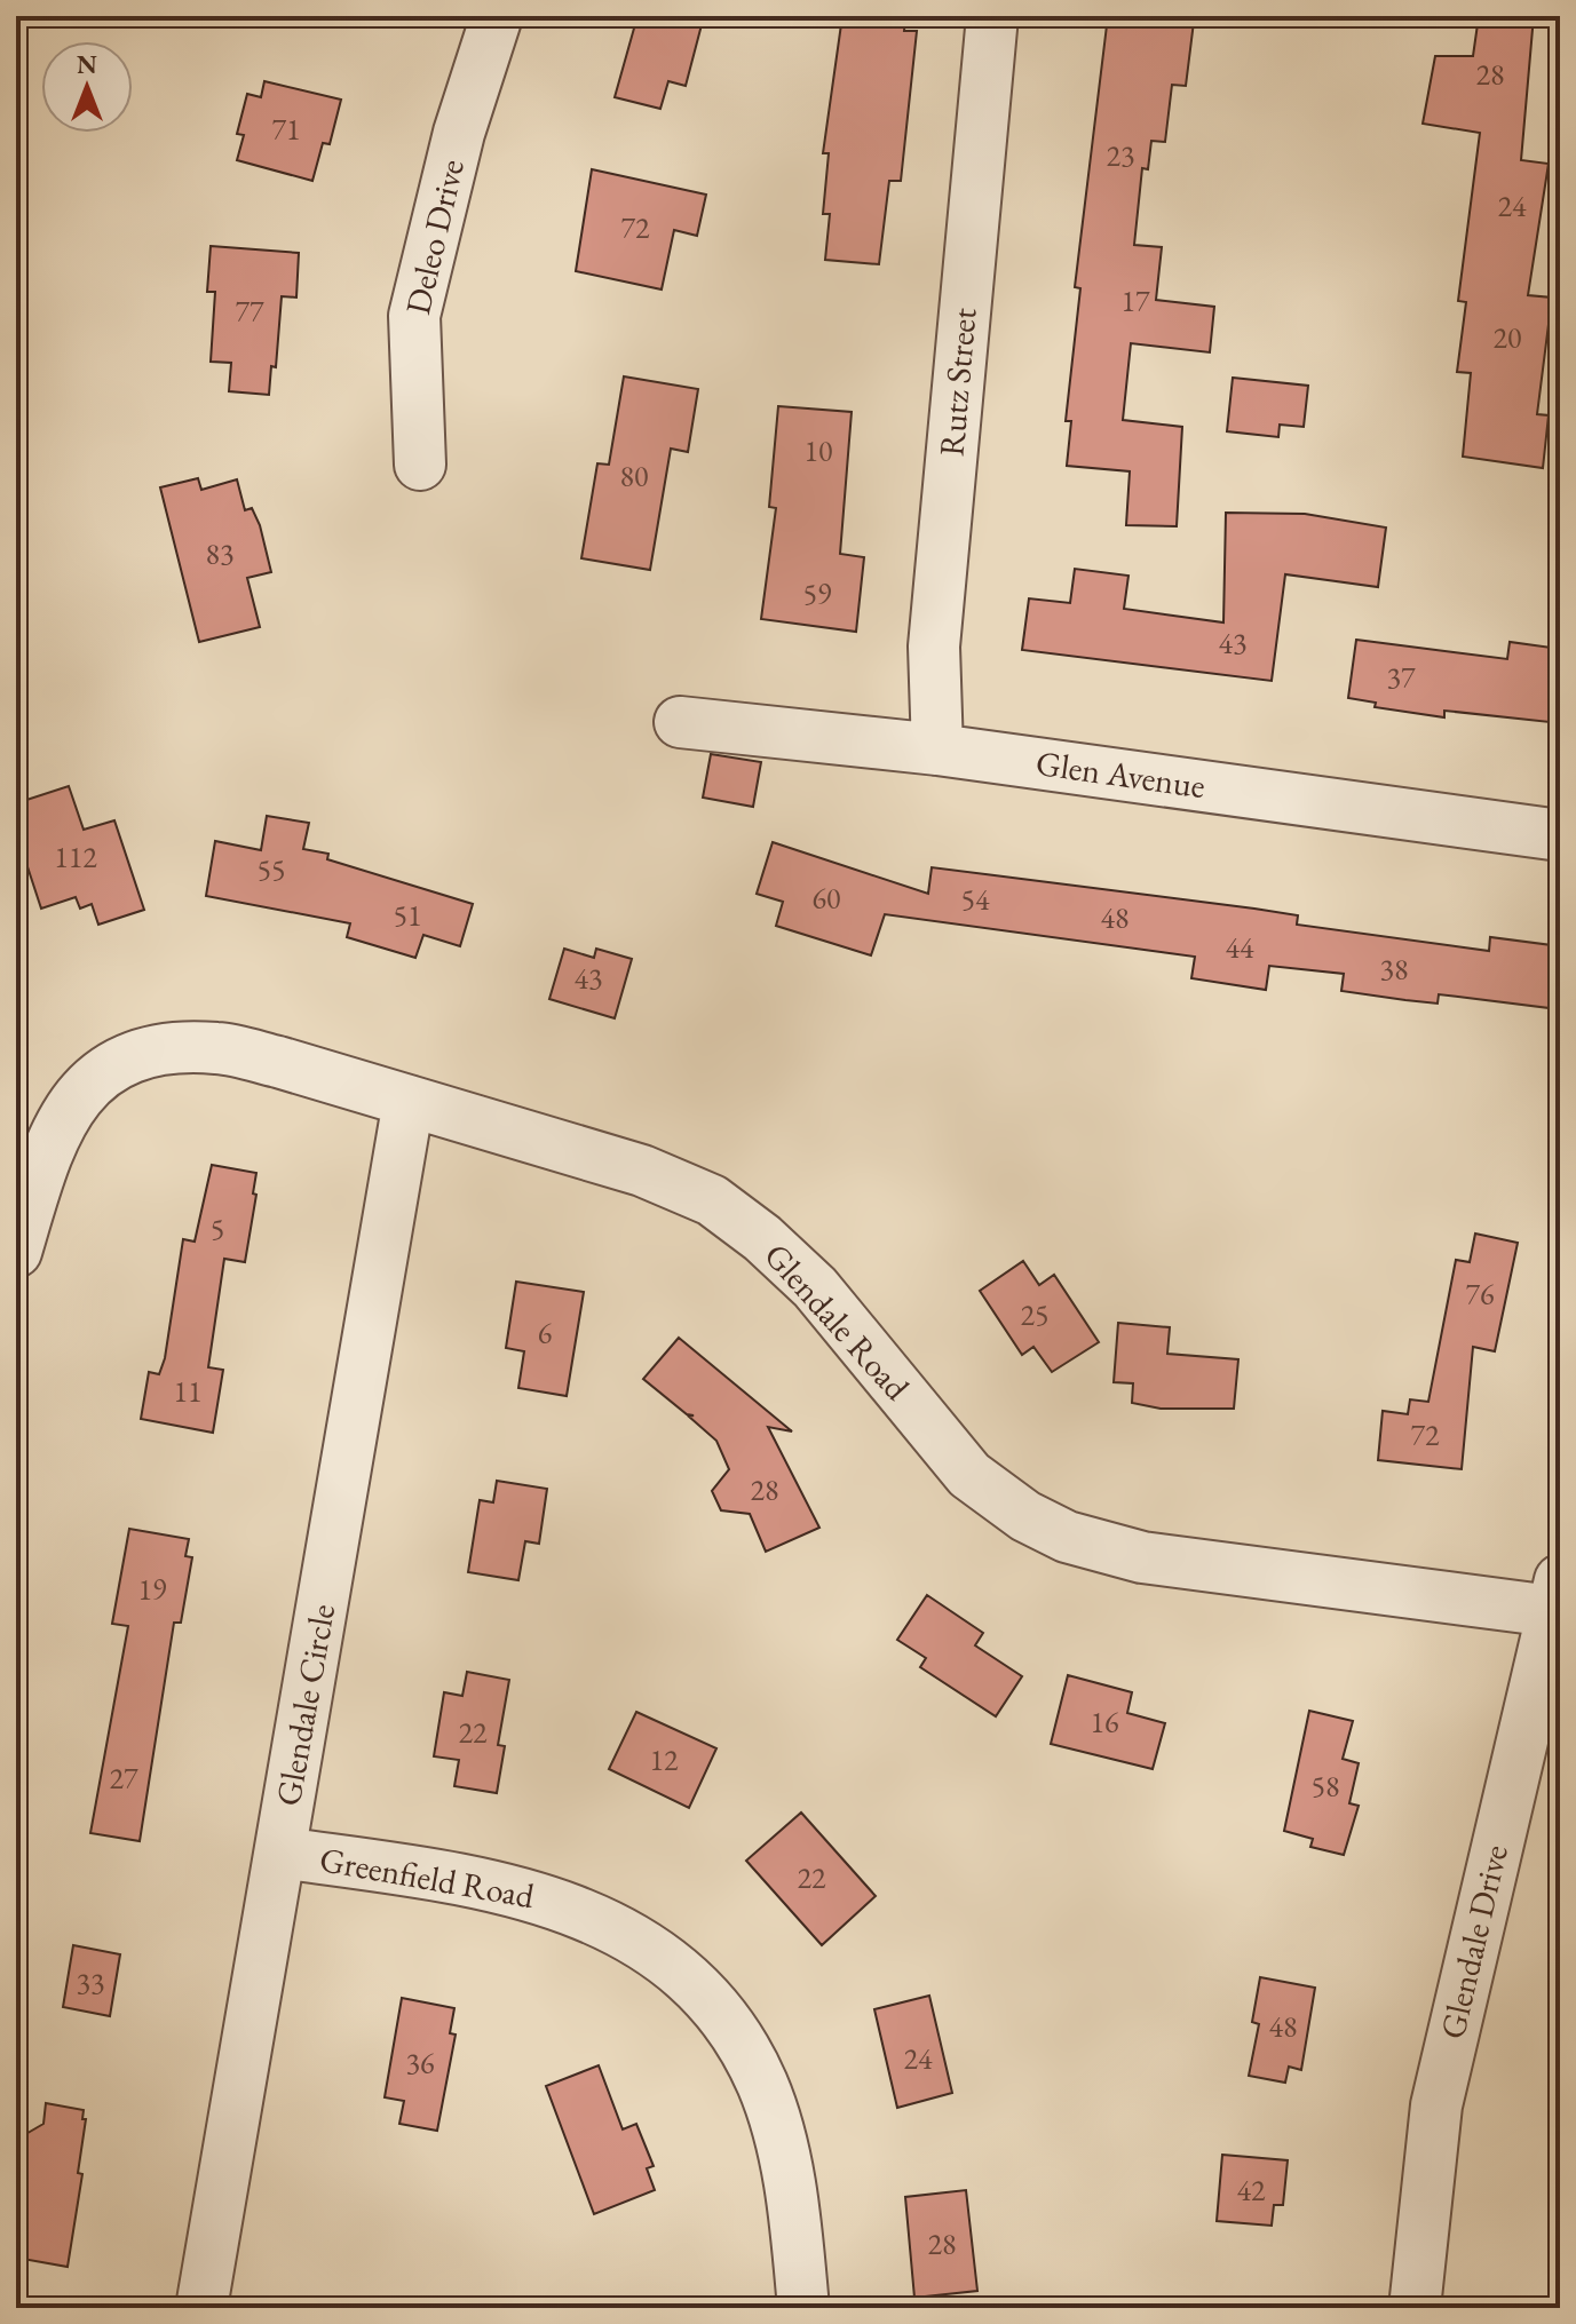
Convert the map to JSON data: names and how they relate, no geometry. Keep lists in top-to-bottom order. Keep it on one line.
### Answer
{"streets":{"street":["Deleo Drive","Rutz Street","Glen Avenue","Glendale Road","Glendale Circle","Greenfield Road","Glendale Drive"]},"crossings":[["Rutz Street","Glen Avenue"],["Glendale Road","Glendale Circle"],["Glendale Road","Glendale Drive"],["Glendale Circle","Greenfield Road"]],"house_numbers":["28","71","23","24","72","17","77","20","10","80","83","59","43","37","112","55","60","54","51","48","44","38","43","5","76","25","6","11","72","28","19","16","22","12","27","58","22","33","48","24","36","42","28"],"north":"top"}
